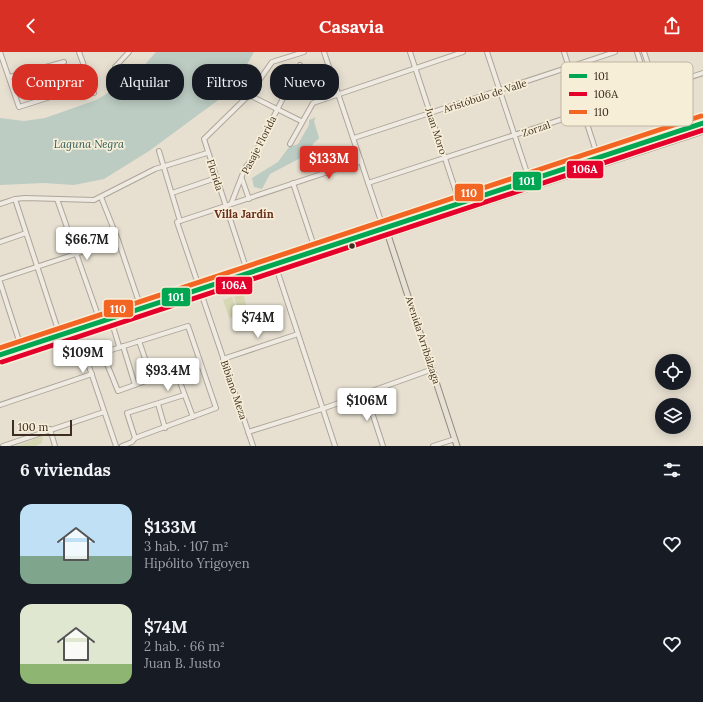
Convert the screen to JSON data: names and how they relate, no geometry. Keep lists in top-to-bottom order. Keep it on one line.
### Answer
{"streets":{"main road":["Avenida Arribálzaga"],"street":["Aristóbulo de Valle","Zorzal","Juan Moro","Pasaje Florida","Florida","Bibiano Meza"]},"crossings":[["Aristóbulo de Valle","Juan Moro"],["Zorzal","Juan Moro"]],"districts":["Villa Jardín"],"water":["Laguna Negra"],"lines":["transit line 110","transit line 101","transit line 106A"],"legend":["101","106A","110"],"scale_bar":"100 m","page":{"header":"Casavia","chip":["Comprar","Alquilar","Filtros","Nuevo"],"price":["$133M","$66.7M","$74M","$109M","$93.4M","$106M"],"scale":"100 m","heading":"6 viviendas","list":[{"name":"$133M","note":"3 hab. · 107 m² · Hipólito Yrigoyen"},{"name":"$74M","note":"2 hab. · 66 m² · Juan B. Justo"}]}}
